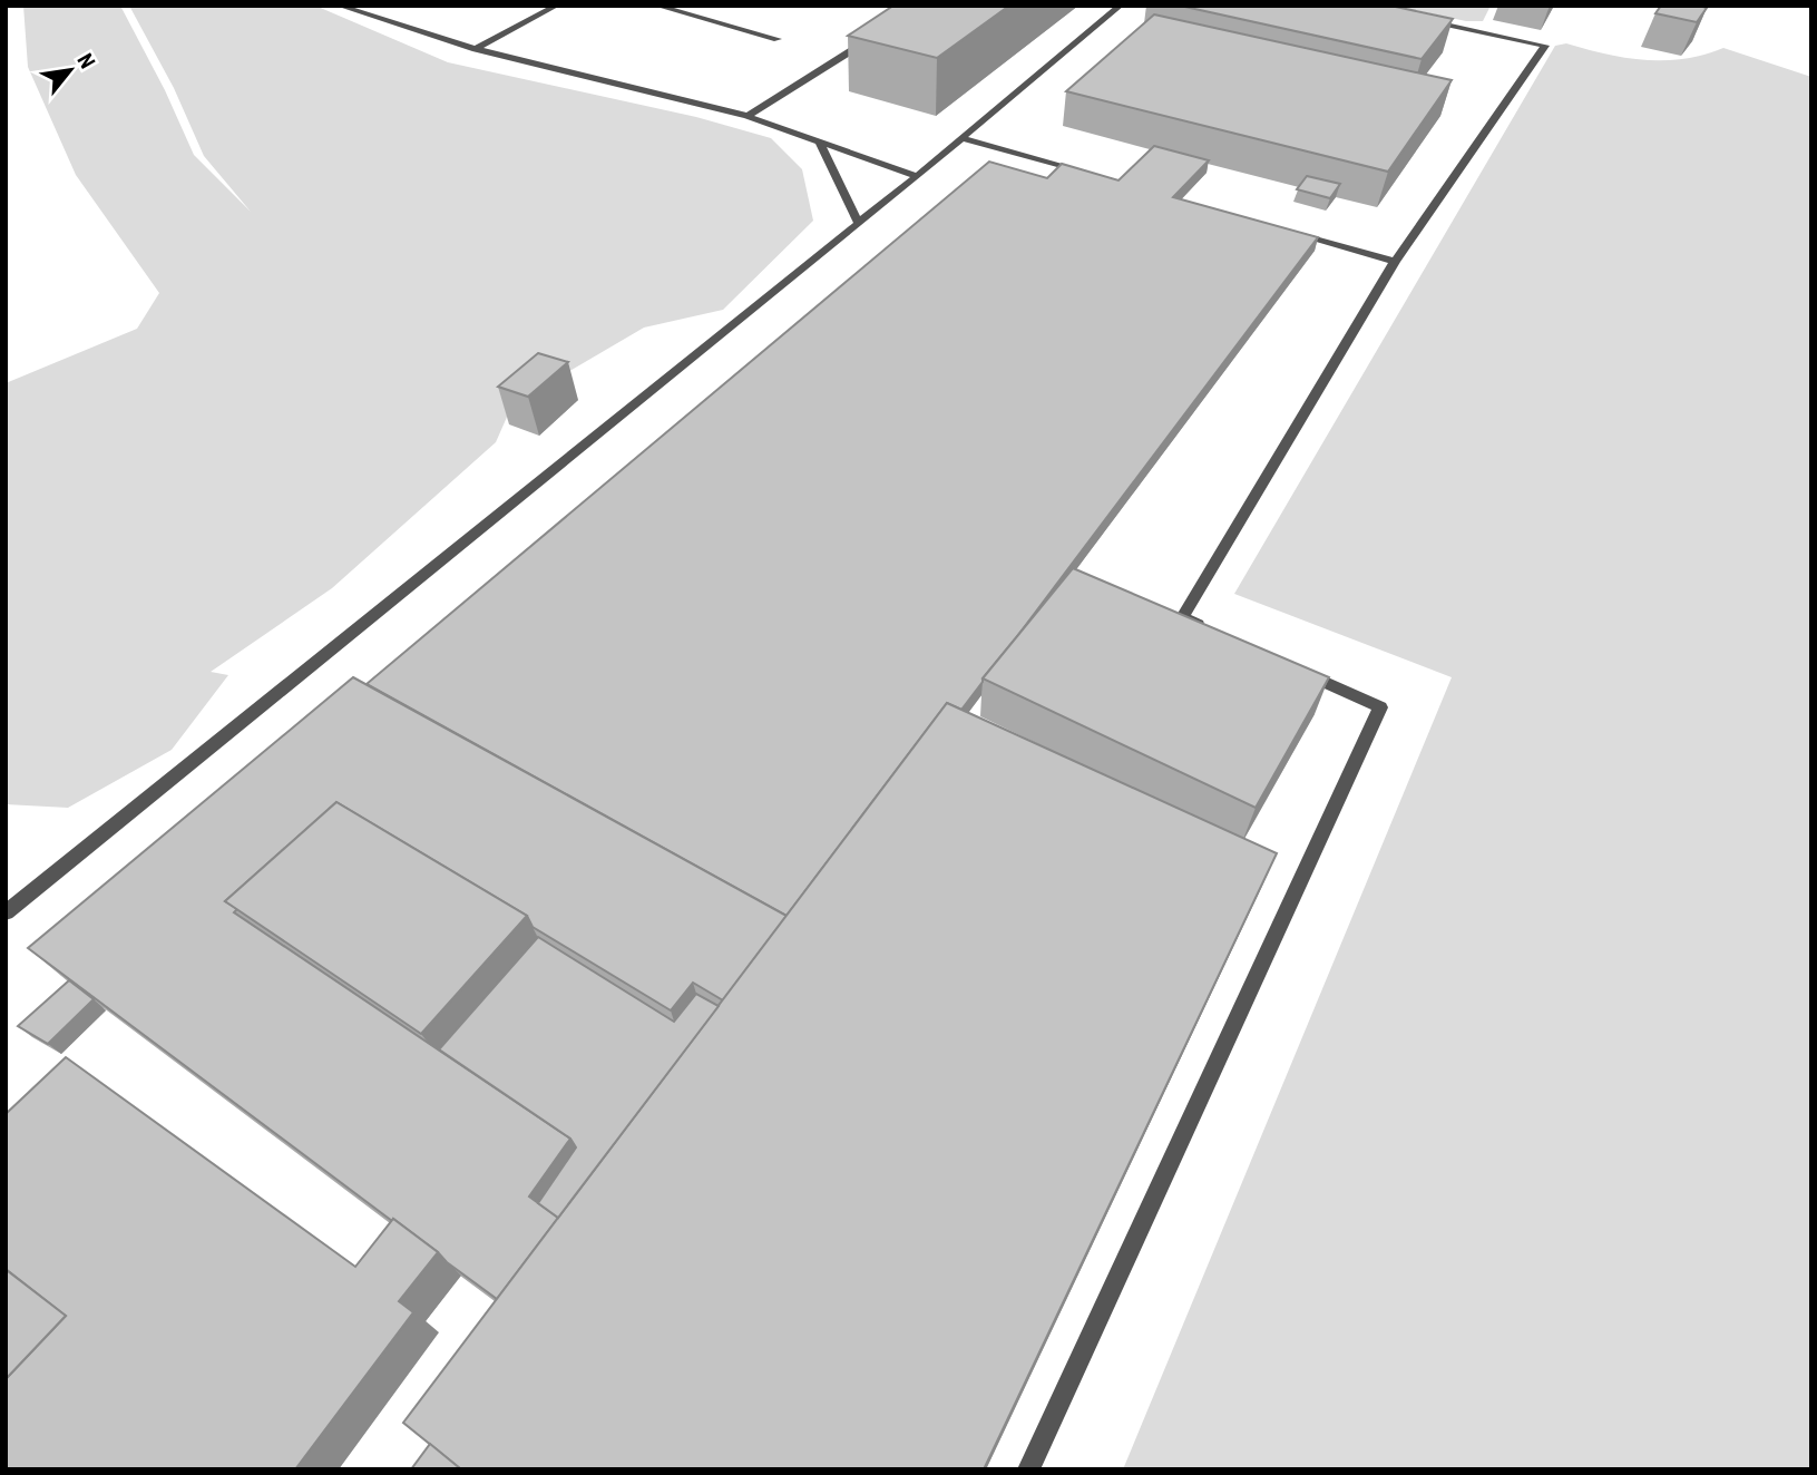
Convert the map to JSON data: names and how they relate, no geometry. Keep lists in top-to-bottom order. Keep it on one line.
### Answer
{"north":"top right"}
